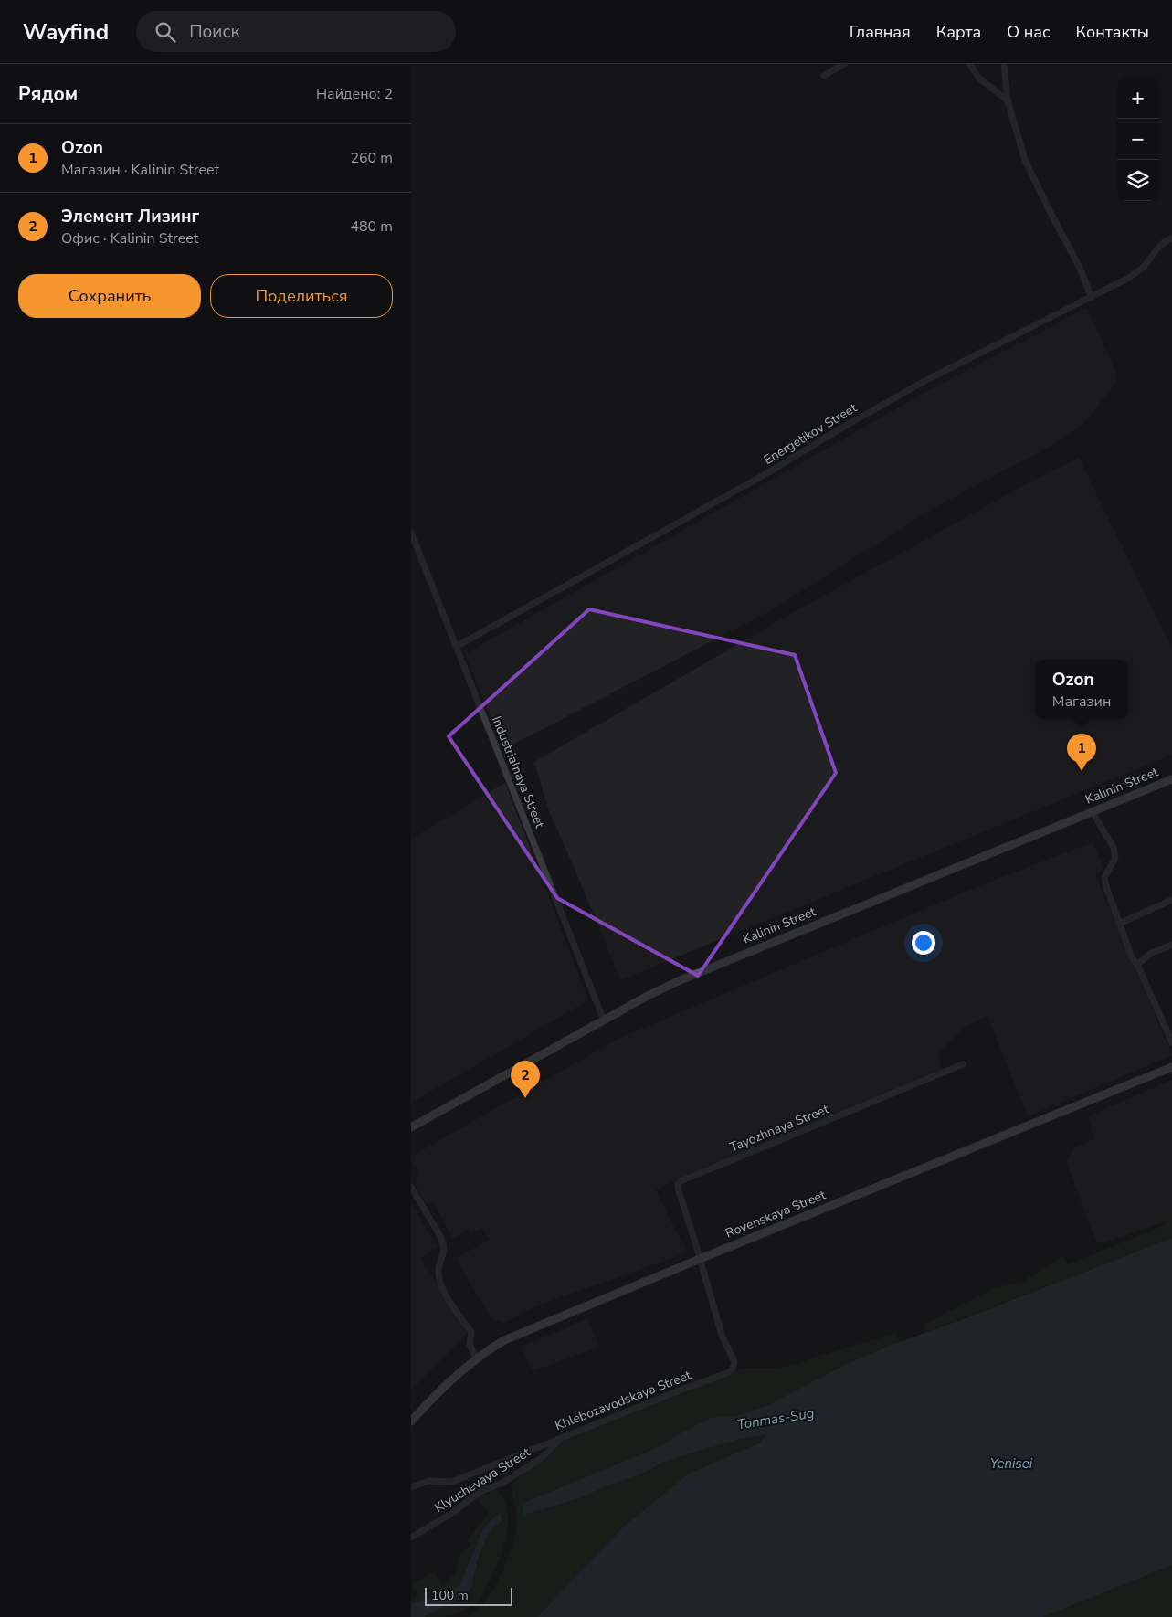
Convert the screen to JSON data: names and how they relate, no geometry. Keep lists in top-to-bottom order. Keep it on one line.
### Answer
{"streets":{"main road":["Kalinin Street","Rovenskaya Street"],"street":["Energetikov Street","Industrialnaya Street","Tayozhnaya Street","Khlebozavodskaya Street","Klyuchevaya Street"]},"crossings":[["Energetikov Street","Industrialnaya Street"],["Industrialnaya Street","Kalinin Street"],["Tayozhnaya Street","Rovenskaya Street"],["Tayozhnaya Street","Khlebozavodskaya Street"],["Rovenskaya Street","Khlebozavodskaya Street"],["Khlebozavodskaya Street","Klyuchevaya Street"]],"water":["Tonmas-Sug","Yenisei"],"scale_bar":"100 m","page":{"header":"Wayfind","search":"Поиск","nav":["Главная","Карта","О нас","Контакты"],"heading":["Рядом","Найдено: 2"],"map_buttons":["+","−"],"list":[{"mark":"1","name":"Ozon","note":"Магазин · Kalinin Street","value":"260 m"},{"mark":"2","name":"Элемент Лизинг","note":"Офис · Kalinin Street","value":"480 m"}],"buttons":["Сохранить","Поделиться"],"popup":["Ozon","Магазин"],"pins":["1","2"],"scale":"100 m"}}
